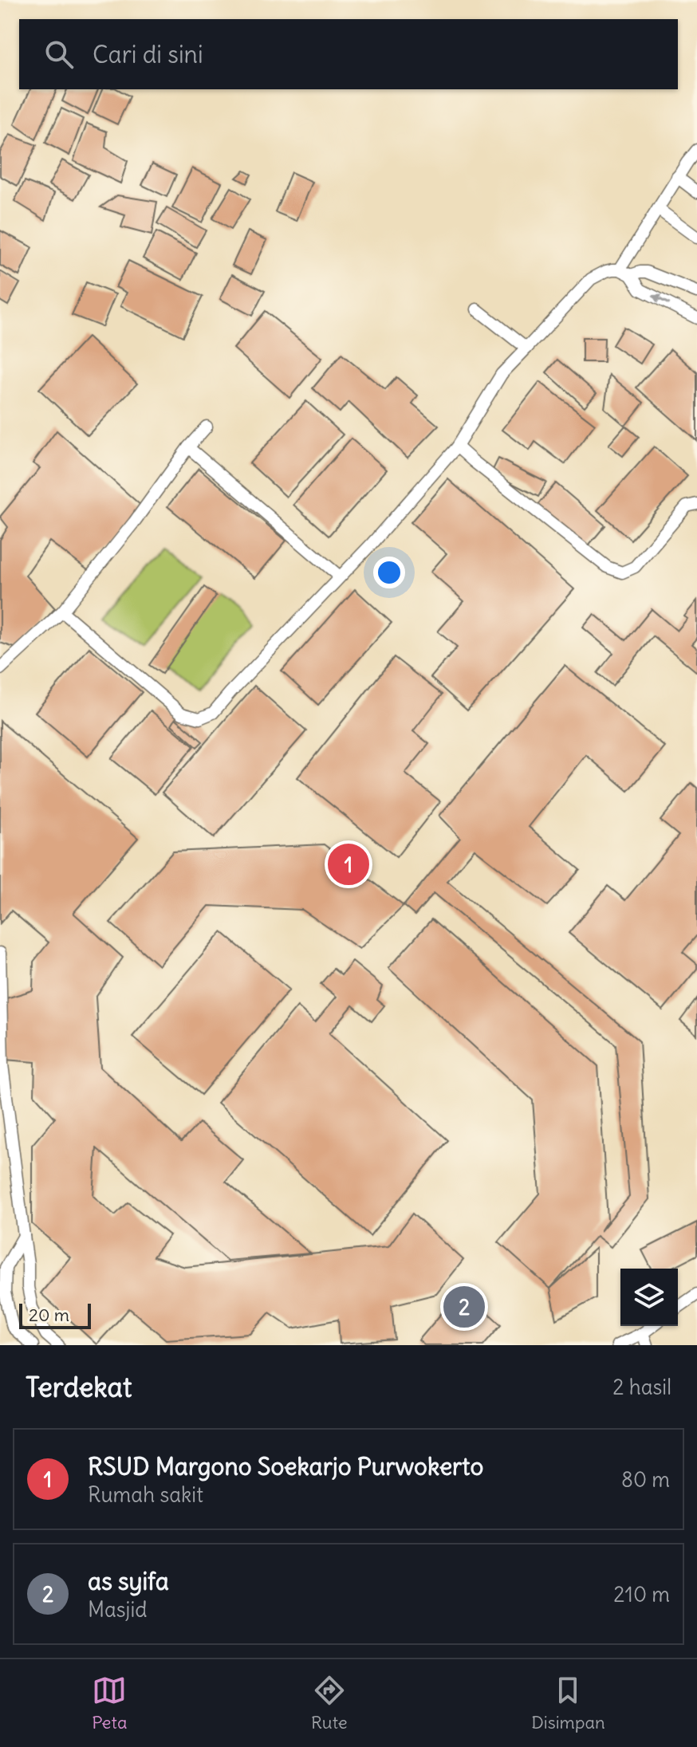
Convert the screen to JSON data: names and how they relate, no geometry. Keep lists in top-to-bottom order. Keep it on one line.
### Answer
{"scale_bar":"20 m","page":{"search":"Cari di sini","pins":["1","2"],"scale":"20 m","heading":["Terdekat","2 hasil"],"list":[{"mark":"1","name":"RSUD Margono Soekarjo Purwokerto","note":"Rumah sakit","value":"80 m"},{"mark":"2","name":"as syifa","note":"Masjid","value":"210 m"}],"nav":["Peta","Rute","Disimpan"]}}
